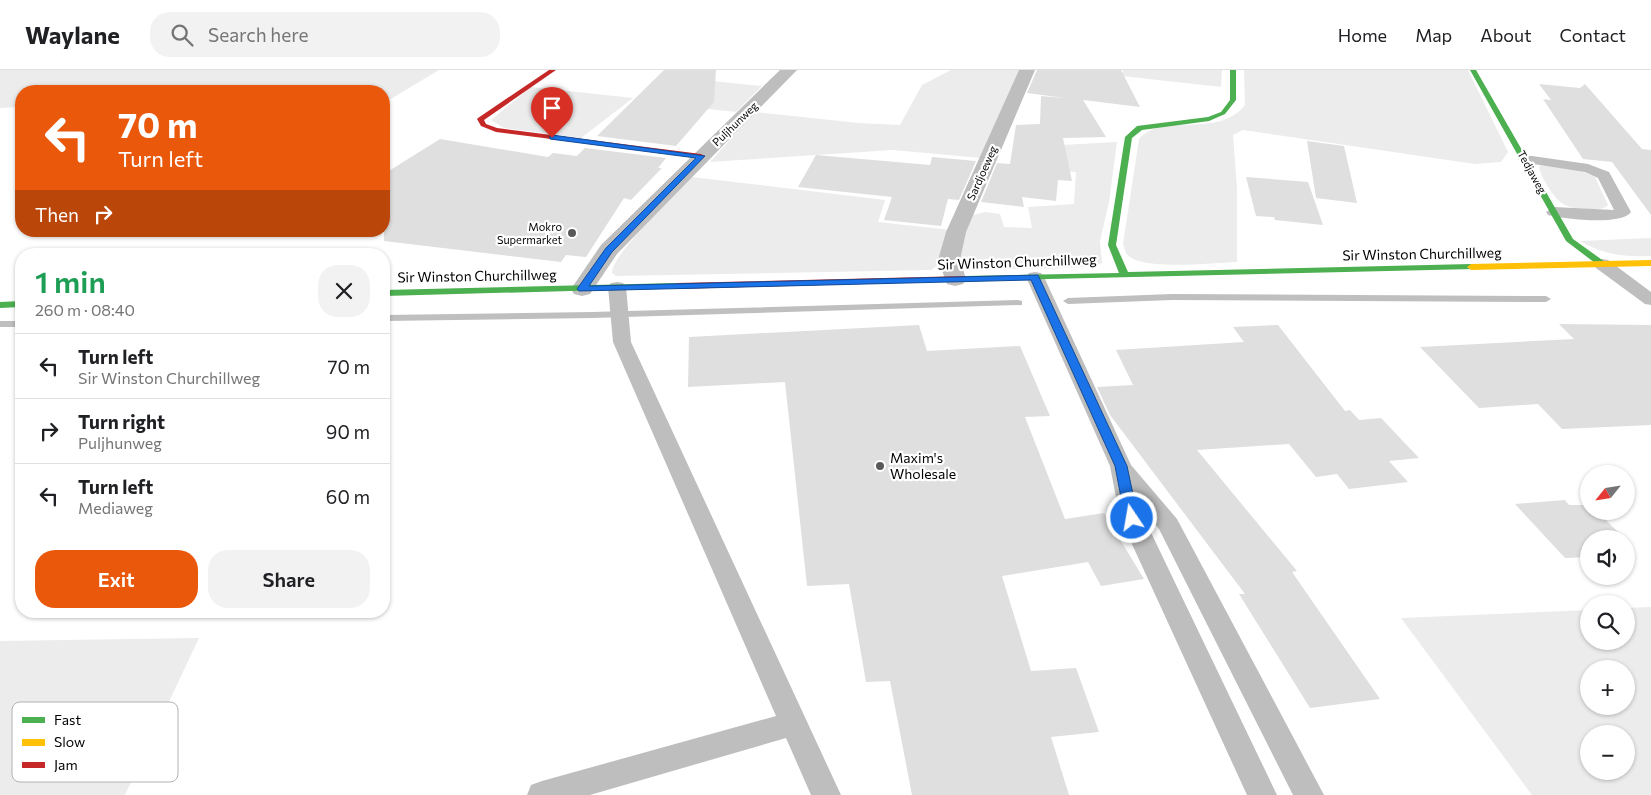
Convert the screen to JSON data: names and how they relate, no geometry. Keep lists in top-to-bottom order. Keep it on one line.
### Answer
{"streets":{"street":["Puljhunweg","Tedjaweg","Sardjoeweg","Sir Winston Churchillweg"]},"crossings":[["Puljhunweg","Sir Winston Churchillweg"],["Tedjaweg","Sir Winston Churchillweg"],["Sardjoeweg","Sir Winston Churchillweg"]],"places":["Mokro Supermarket","Maxim's Wholesale"],"legend":["Fast","Slow","Jam"],"north":"bottom left","page":{"header":"Waylane","search":"Search here","nav":["Home","Map","About","Contact"],"turn":["70 m","Turn left"],"then":"Then","heading":["1 min","260 m · 08:40"],"list":[{"name":"Turn left","note":"Sir Winston Churchillweg","value":"70 m"},{"name":"Turn right","note":"Puljhunweg","value":"90 m"},{"name":"Turn left","note":"Mediaweg","value":"60 m"}],"map_buttons":["+","−"],"buttons":["Exit","Share"]}}
